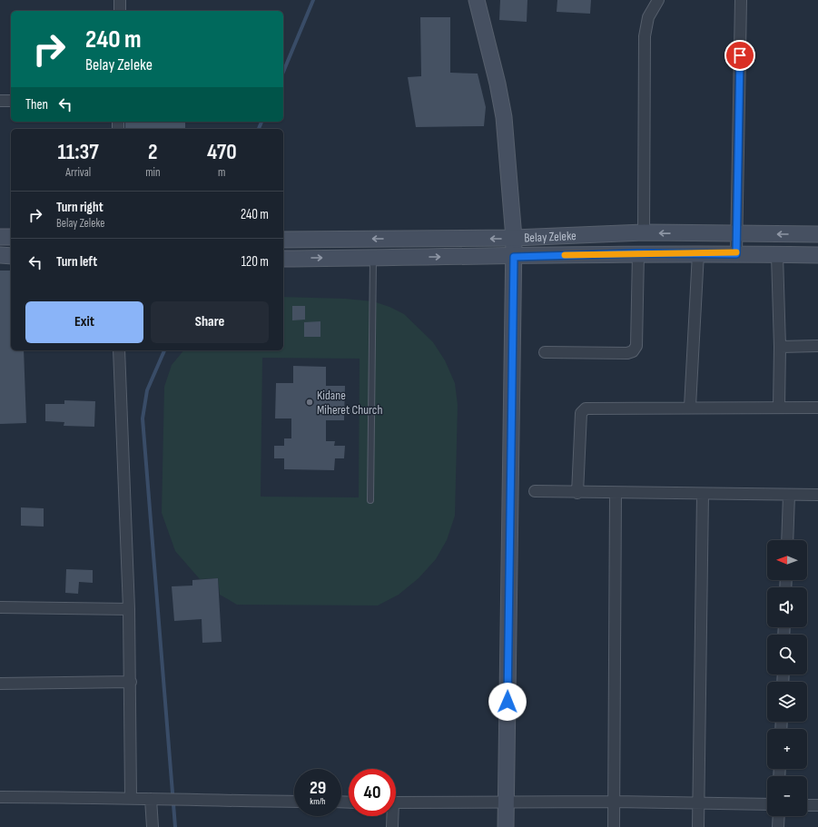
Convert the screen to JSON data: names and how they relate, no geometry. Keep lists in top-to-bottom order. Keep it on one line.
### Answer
{"streets":{"street":["Belay Zeleke"]},"places":["Kidane Miheret Church"],"north":"left","page":{"turn":["240 m","Belay Zeleke"],"then":"Then","eta":["11:37","Arrival","2","min","470","m"],"list":[{"name":"Turn right","note":"Belay Zeleke","value":"240 m"},{"name":"Turn left","value":"120 m"}],"buttons":["Exit","Share"],"map_buttons":["+","−"],"speed":"29 km/h","limit":"40"}}
